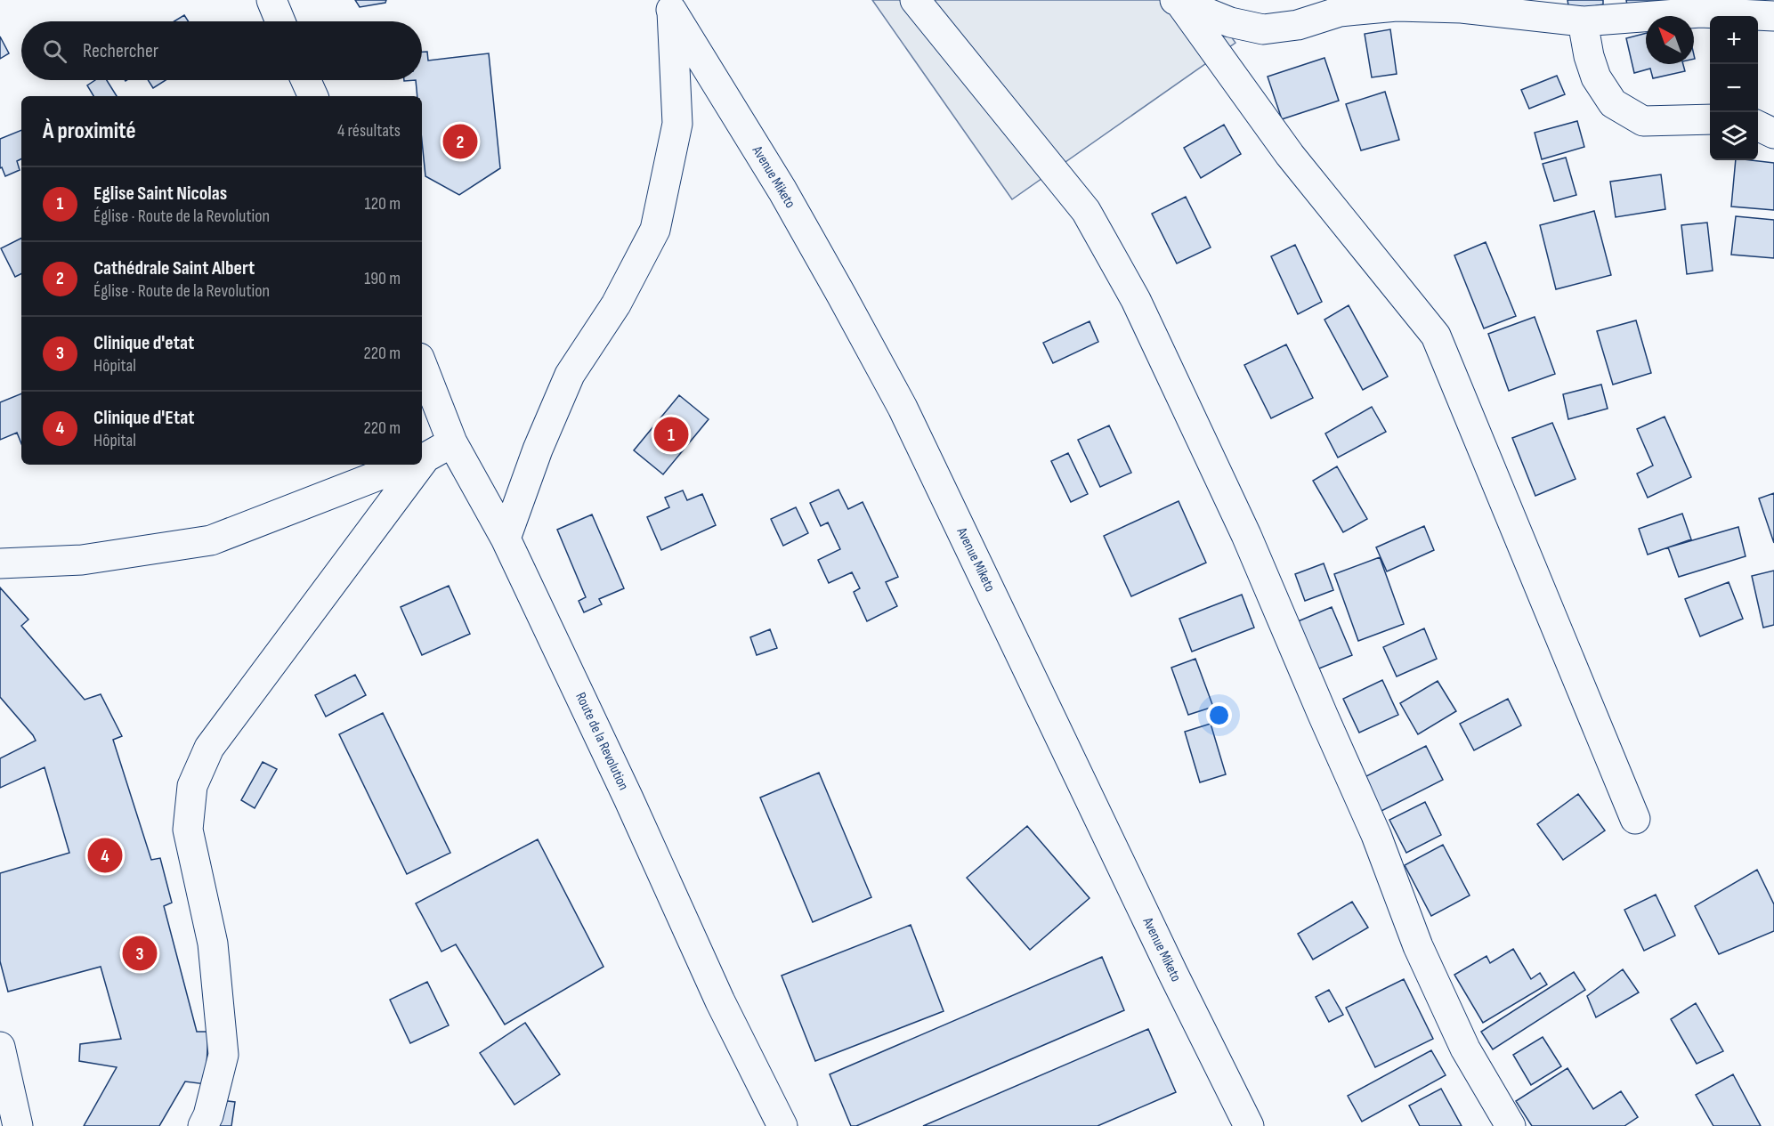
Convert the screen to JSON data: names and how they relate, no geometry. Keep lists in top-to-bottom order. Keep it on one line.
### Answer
{"streets":{"street":["Avenue Miketo","Route de la Revolution"]},"north":"top left","page":{"map_buttons":["+","−"],"search":"Rechercher","heading":["À proximité","4 résultats"],"pins":["2","1","4","3"],"list":[{"mark":"1","name":"Eglise Saint Nicolas","note":"Église · Route de la Revolution","value":"120 m"},{"mark":"2","name":"Cathédrale Saint Albert","note":"Église · Route de la Revolution","value":"190 m"},{"mark":"3","name":"Clinique d'etat","note":"Hôpital","value":"220 m"},{"mark":"4","name":"Clinique d'Etat","note":"Hôpital","value":"220 m"}]}}
